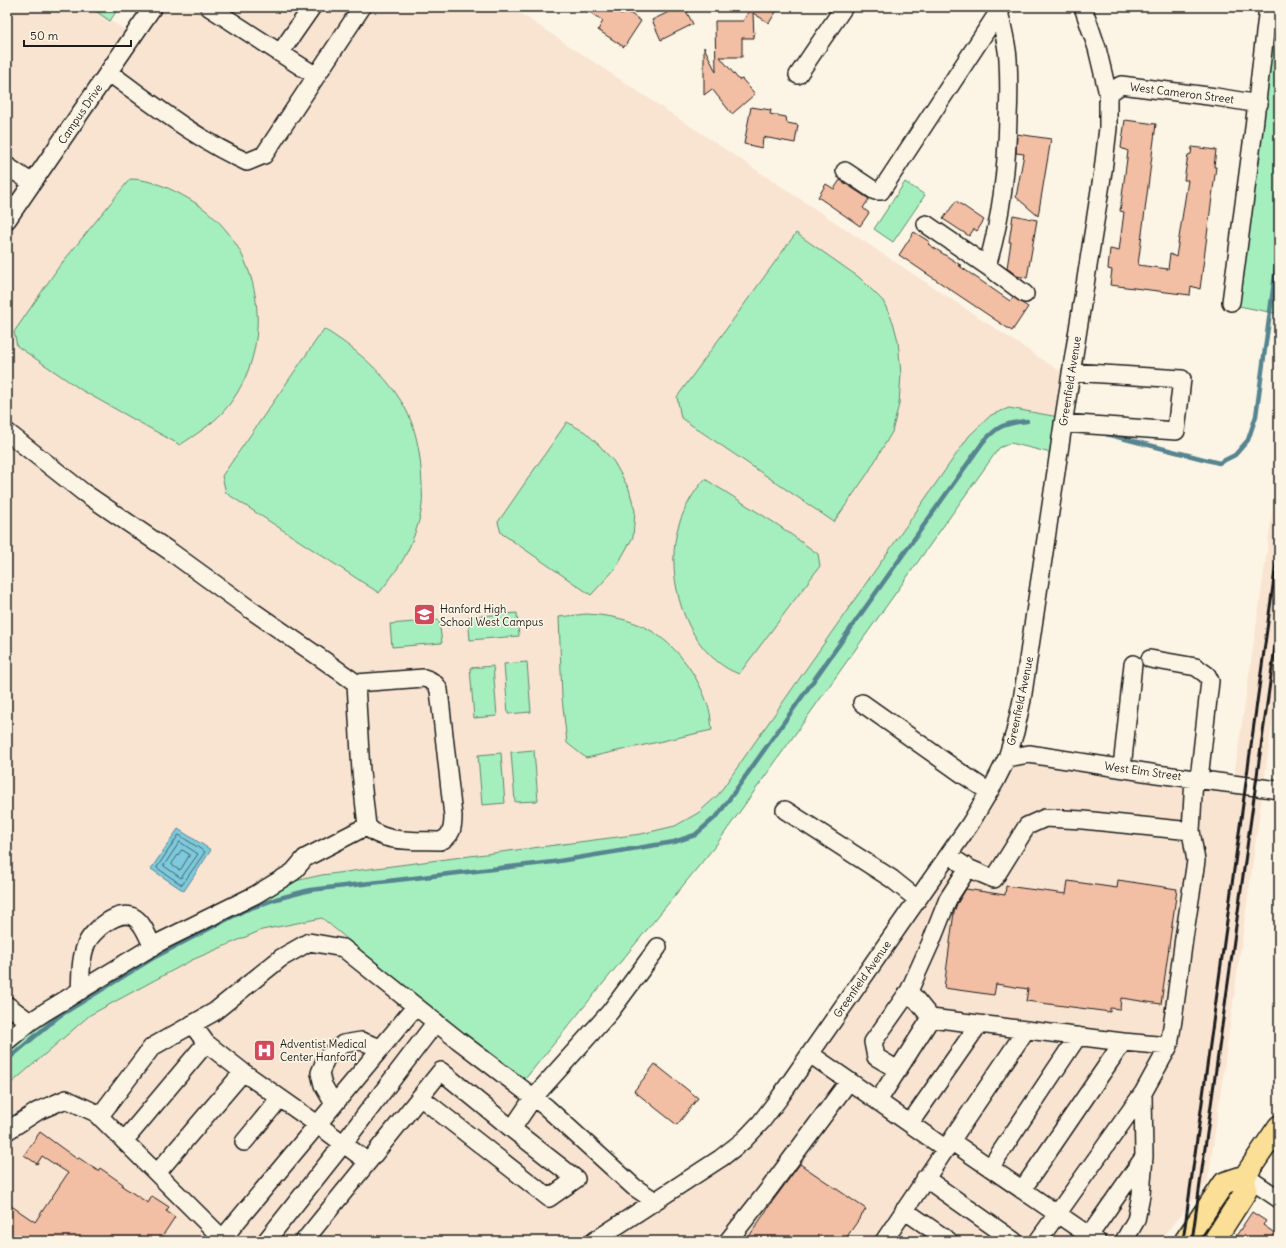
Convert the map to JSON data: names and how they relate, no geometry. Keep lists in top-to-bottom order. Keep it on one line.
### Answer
{"streets":{"street":["West Cameron Street","Campus Drive","Greenfield Avenue","West Elm Street"]},"crossings":[["West Cameron Street","Greenfield Avenue"],["Greenfield Avenue","West Elm Street"]],"places":{"school or university":["Hanford High School West Campus"],"hospital":["Adventist Medical Center Hanford"]},"scale_bar":"50 m"}
